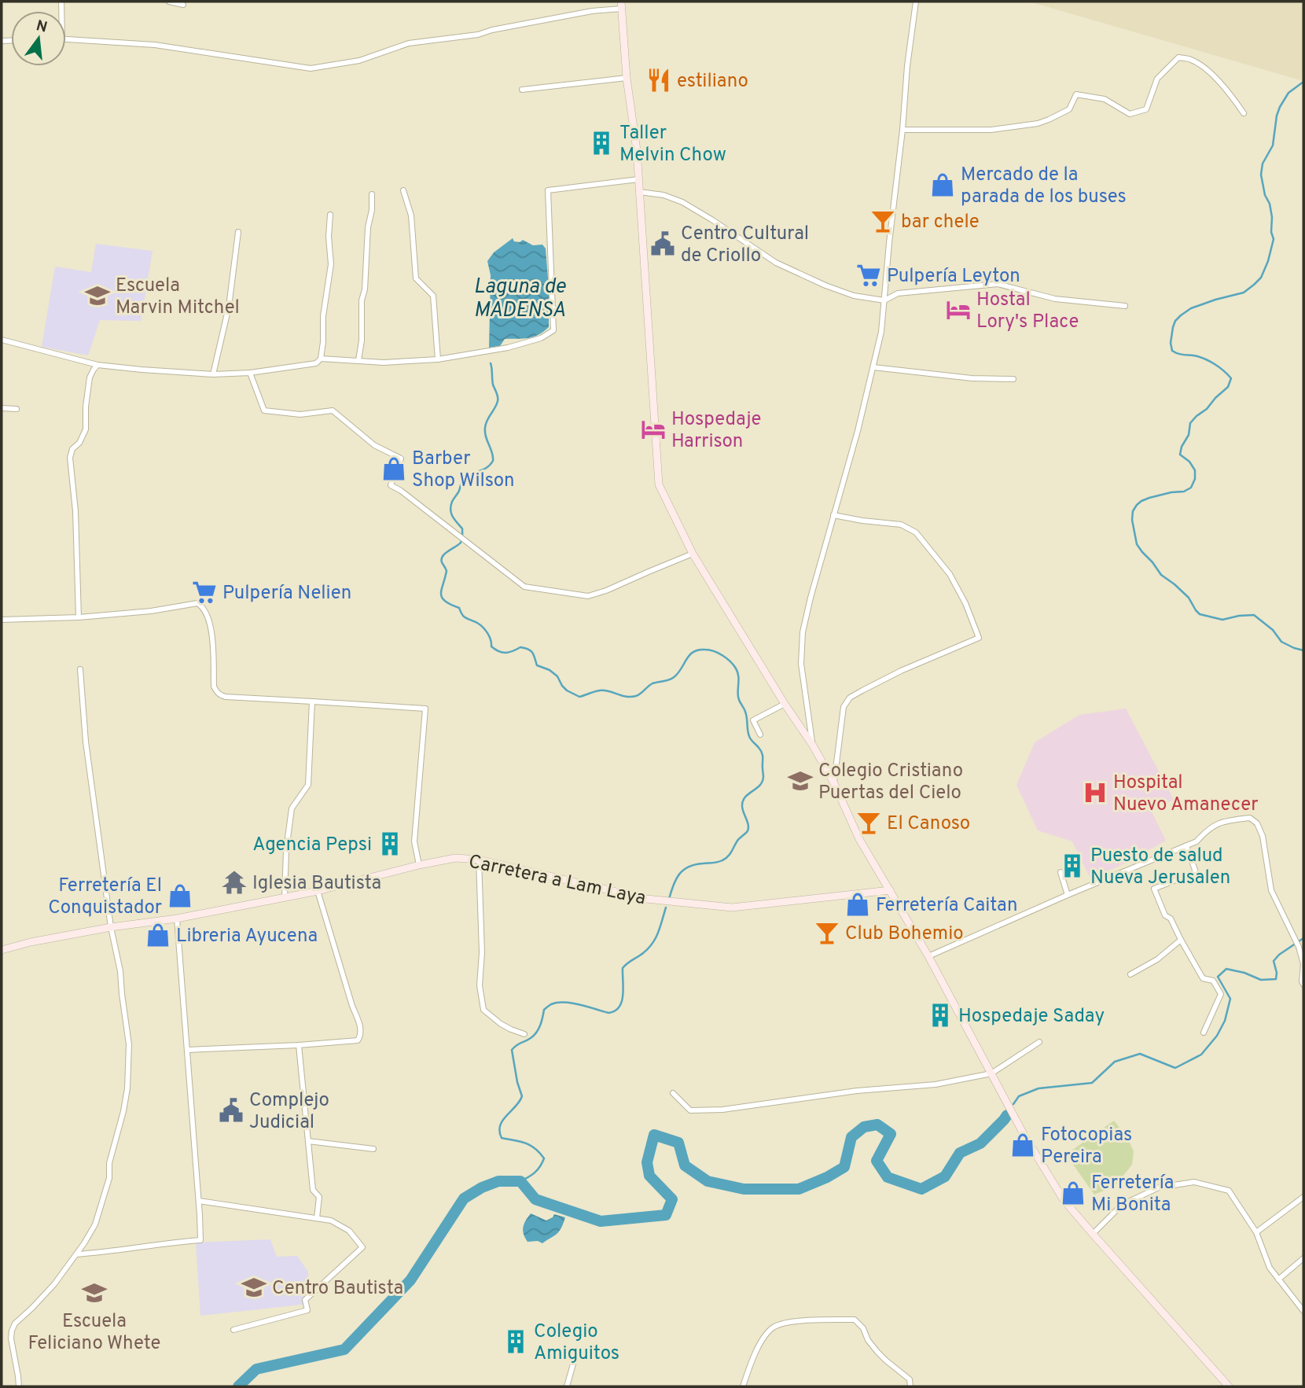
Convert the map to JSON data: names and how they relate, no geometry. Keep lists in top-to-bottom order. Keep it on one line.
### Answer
{"streets":{"main road":["Carretera a Lam Laya"]},"water":["Laguna de MADENSA"],"places":{"restaurant":["estiliano"],"building":["Taller Melvin Chow","Agencia Pepsi","Puesto de salud Nueva Jerusalen","Hospedaje Saday","Colegio Amiguitos"],"shop":["Mercado de la parada de los buses","Barber Shop Wilson","Ferretería El Conquistador","Ferretería Caitan","Libreria Ayucena","Fotocopias Pereira","Ferretería Mi Bonita"],"bar":["bar chele","El Canoso","Club Bohemio"],"public building":["Centro Cultural de Criollo","Complejo Judicial"],"supermarket":["Pulpería Leyton","Pulpería Nelien"],"school or university":["Escuela Marvin Mitchel","Colegio Cristiano Puertas del Cielo","Centro Bautista","Escuela Feliciano Whete"],"hotel":["Hostal Lory's Place","Hospedaje Harrison"],"hospital":["Hospital Nuevo Amanecer"],"temple":["Iglesia Bautista"]},"north":"top"}
